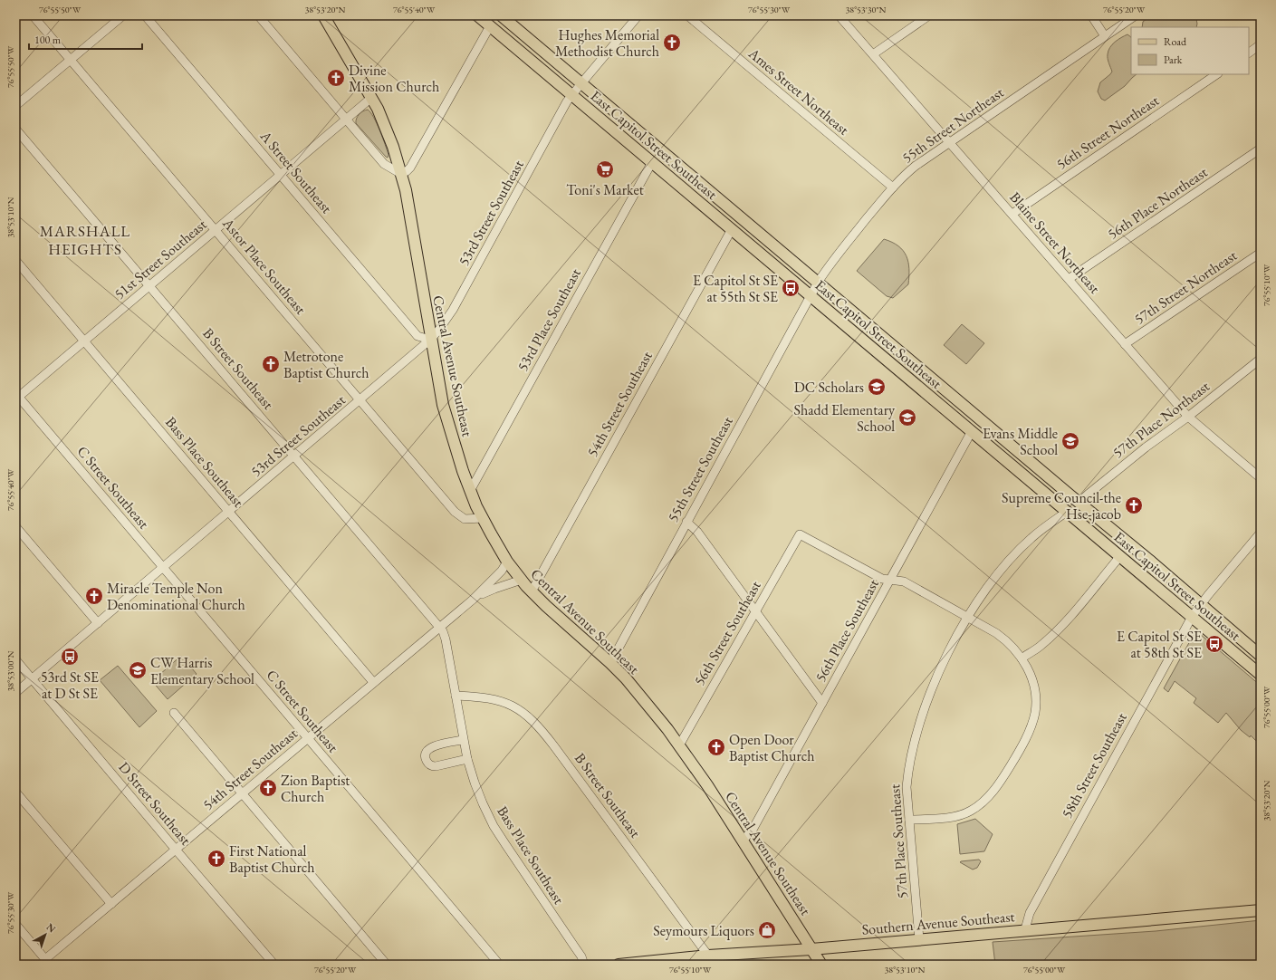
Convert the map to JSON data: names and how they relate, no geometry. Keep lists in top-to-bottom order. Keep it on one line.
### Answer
{"streets":{"main road":["East Capitol Street Southeast","Central Avenue Southeast","Southern Avenue Southeast"],"street":["Ames Street Northeast","55th Street Northeast","56th Street Northeast","A Street Southeast","56th Place Northeast","53rd Street Southeast","Blaine Street Northeast","51st Street Southeast","Astor Place Southeast","57th Street Northeast","53rd Place Southeast","B Street Southeast","54th Street Southeast","57th Place Northeast","Bass Place Southeast","55th Street Southeast","C Street Southeast","56th Place Southeast","56th Street Southeast","58th Street Southeast","D Street Southeast","57th Place Southeast"]},"crossings":[["Ames Street Northeast","55th Street Northeast"],["55th Street Northeast","East Capitol Street Southeast"],["55th Street Northeast","Blaine Street Northeast"],["55th Street Northeast","55th Street Southeast"],["56th Street Northeast","Blaine Street Northeast"],["East Capitol Street Southeast","53rd Street Southeast"],["East Capitol Street Southeast","53rd Place Southeast"],["East Capitol Street Southeast","54th Street Southeast"],["East Capitol Street Southeast","55th Street Southeast"],["East Capitol Street Southeast","56th Place Southeast"],["East Capitol Street Southeast","58th Street Southeast"],["East Capitol Street Southeast","57th Place Southeast"],["A Street Southeast","53rd Street Southeast"],["A Street Southeast","51st Street Southeast"],["A Street Southeast","Central Avenue Southeast"],["56th Place Northeast","Blaine Street Northeast"],["53rd Street Southeast","Astor Place Southeast"],["53rd Street Southeast","Central Avenue Southeast"],["53rd Street Southeast","B Street Southeast"],["53rd Street Southeast","Bass Place Southeast"],["53rd Street Southeast","C Street Southeast"],["53rd Street Southeast","D Street Southeast"],["Blaine Street Northeast","57th Street Northeast"],["Blaine Street Northeast","57th Place Northeast"],["51st Street Southeast","Astor Place Southeast"],["51st Street Southeast","Central Avenue Southeast"],["51st Street Southeast","B Street Southeast"],["51st Street Southeast","Bass Place Southeast"],["51st Street Southeast","C Street Southeast"],["Astor Place Southeast","Central Avenue Southeast"],["53rd Place Southeast","Central Avenue Southeast"],["Central Avenue Southeast","54th Street Southeast"],["Central Avenue Southeast","55th Street Southeast"],["Central Avenue Southeast","56th Place Southeast"],["Central Avenue Southeast","56th Street Southeast"],["Central Avenue Southeast","Southern Avenue Southeast"],["B Street Southeast","54th Street Southeast"],["B Street Southeast","Bass Place Southeast"],["B Street Southeast","Southern Avenue Southeast"],["54th Street Southeast","Bass Place Southeast"],["54th Street Southeast","C Street Southeast"],["54th Street Southeast","D Street Southeast"],["56th Place Southeast","56th Street Southeast"],["58th Street Southeast","Southern Avenue Southeast"],["57th Place Southeast","Southern Avenue Southeast"]],"districts":["MARSHALL HEIGHTS"],"places":{"church":["Hughes Memorial Methodist Church","Divine Mission Church","Metrotone Baptist Church","Supreme Council-the Hse-jacob","Miracle Temple Non Denominational Church","Open Door Baptist Church","Zion Baptist Church","First National Baptist Church"],"supermarket":["Toni's Market"],"bus stop":["E Capitol St SE at 55th St SE","E Capitol St SE at 58th St SE","53rd St SE at D St SE"],"school or university":["DC Scholars","Shadd Elementary School","Evans Middle School","CW Harris Elementary School"],"shop":["Seymours Liquors"]},"legend":["Road","Park"],"scale_bar":"100 m","north":"top right","coordinates":["76°55'50\"W","38°53'20\"N","76°55'40\"W","76°55'30\"W","38°53'30\"N","76°55'20\"W","38°53'10\"N","76°55'10\"W","38°53'00\"N","76°55'00\"W"]}
